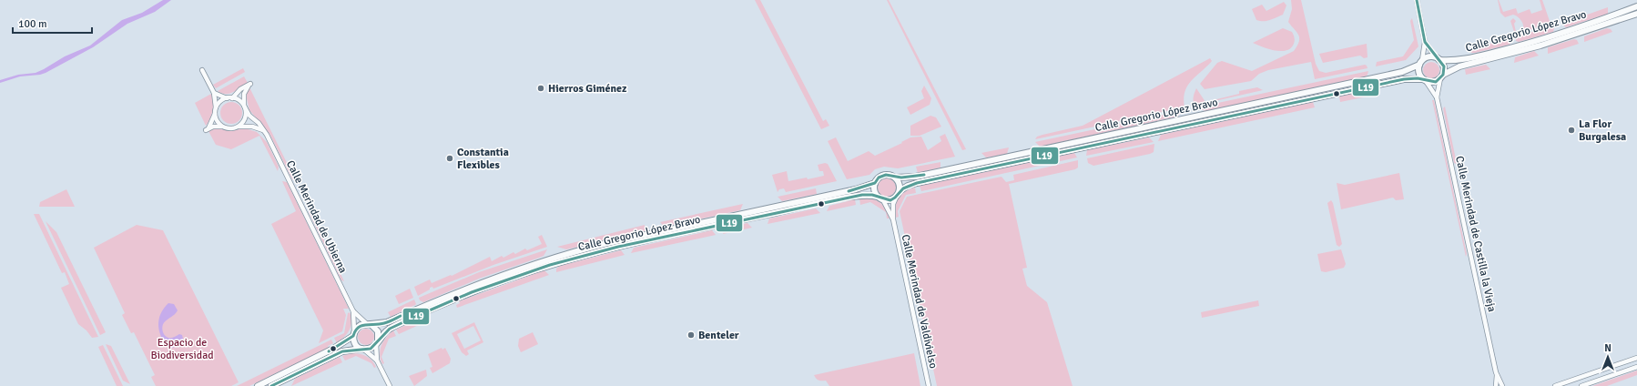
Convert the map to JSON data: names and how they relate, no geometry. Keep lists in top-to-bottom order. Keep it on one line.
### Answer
{"streets":{"main road":["Calle Gregorio López Bravo"],"street":["Calle Merindad de Ubierna","Calle Merindad de Castilla la Vieja","Calle Merindad de Valdivielso"]},"crossings":[["Calle Gregorio López Bravo","Calle Merindad de Ubierna"],["Calle Gregorio López Bravo","Calle Merindad de Castilla la Vieja"],["Calle Gregorio López Bravo","Calle Merindad de Valdivielso"]],"parks":["Espacio de Biodiversidad"],"places":["Hierros Giménez","La Flor Burgalesa","Constantia Flexibles","Benteler"],"lines":["transit line L19"],"scale_bar":"100 m","north":"top"}
